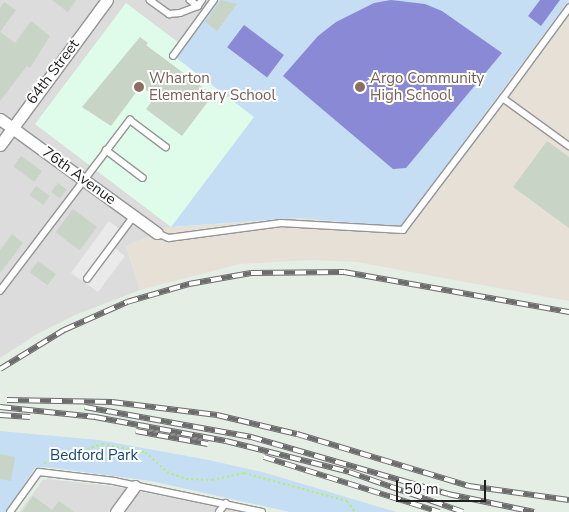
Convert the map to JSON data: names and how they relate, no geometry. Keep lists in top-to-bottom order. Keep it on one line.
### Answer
{"streets":{"street":["64th Street","76th Avenue"]},"crossings":[["64th Street","76th Avenue"]],"parks":["Bedford Park"],"places":["Wharton Elementary School","Argo Community High School"],"scale_bar":"50 m"}
